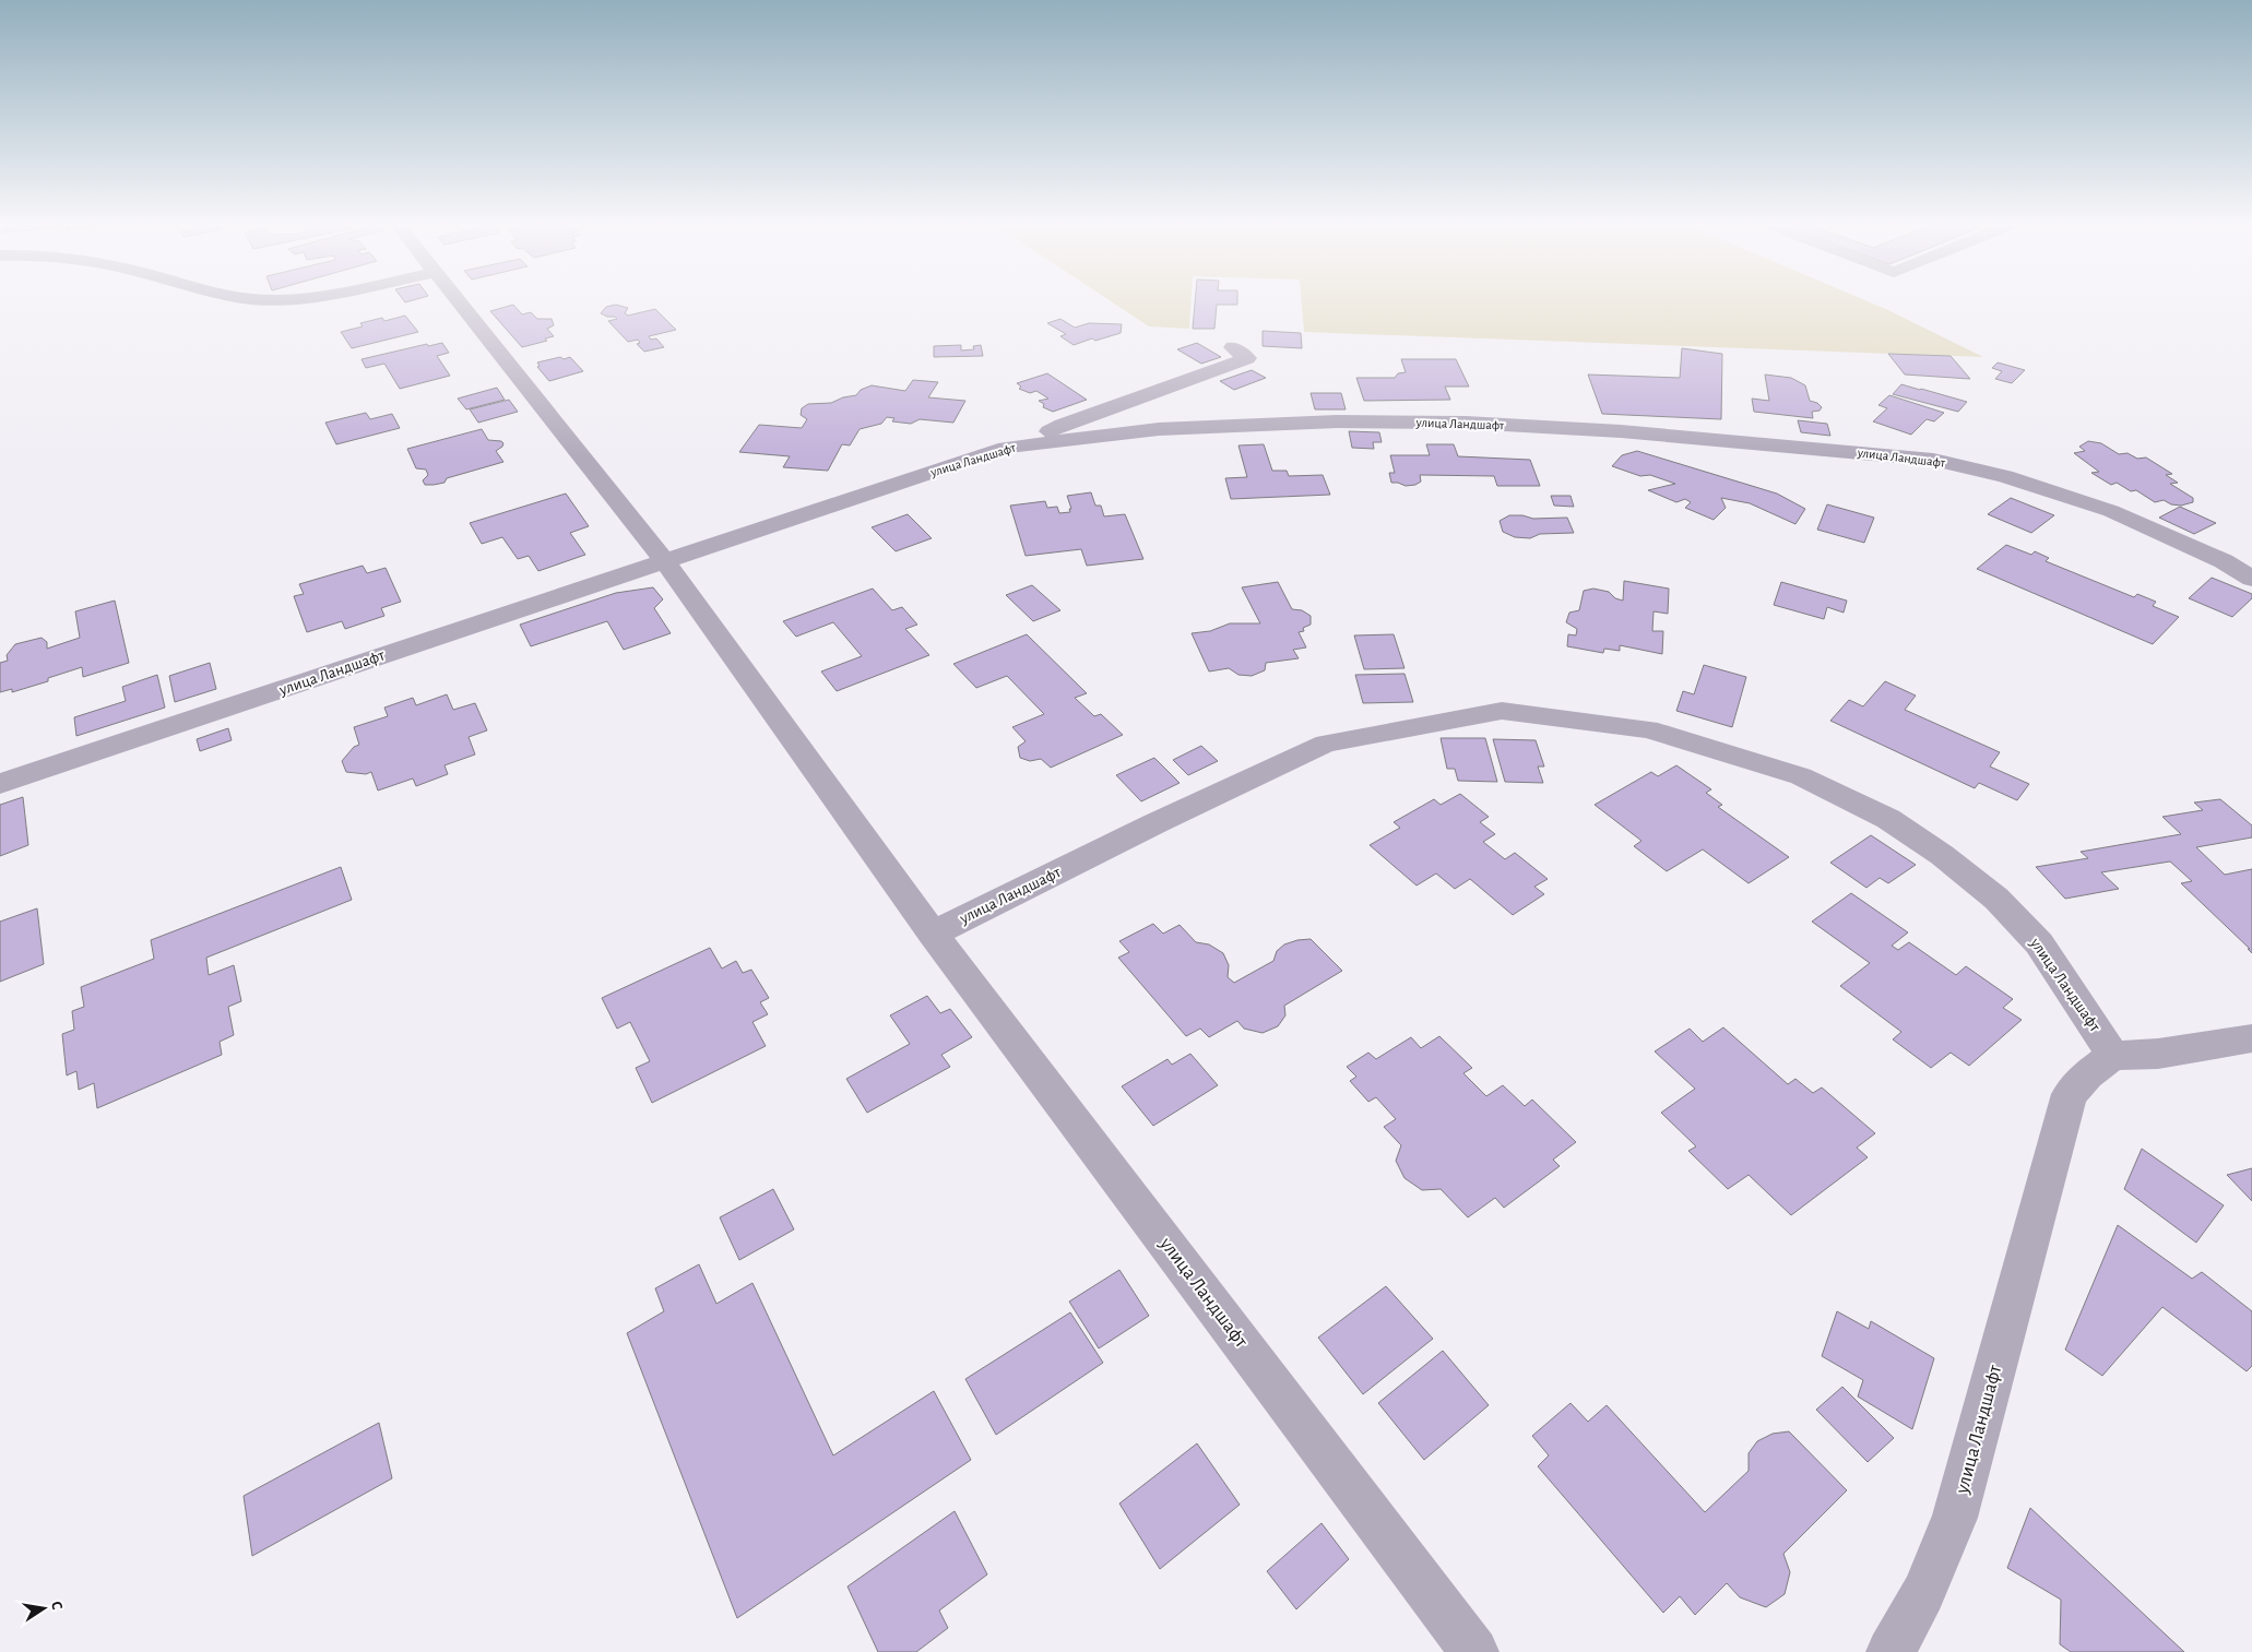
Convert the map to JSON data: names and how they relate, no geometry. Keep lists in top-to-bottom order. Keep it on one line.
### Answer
{"streets":{"street":["улица Ландшафт"]},"north":"right"}
